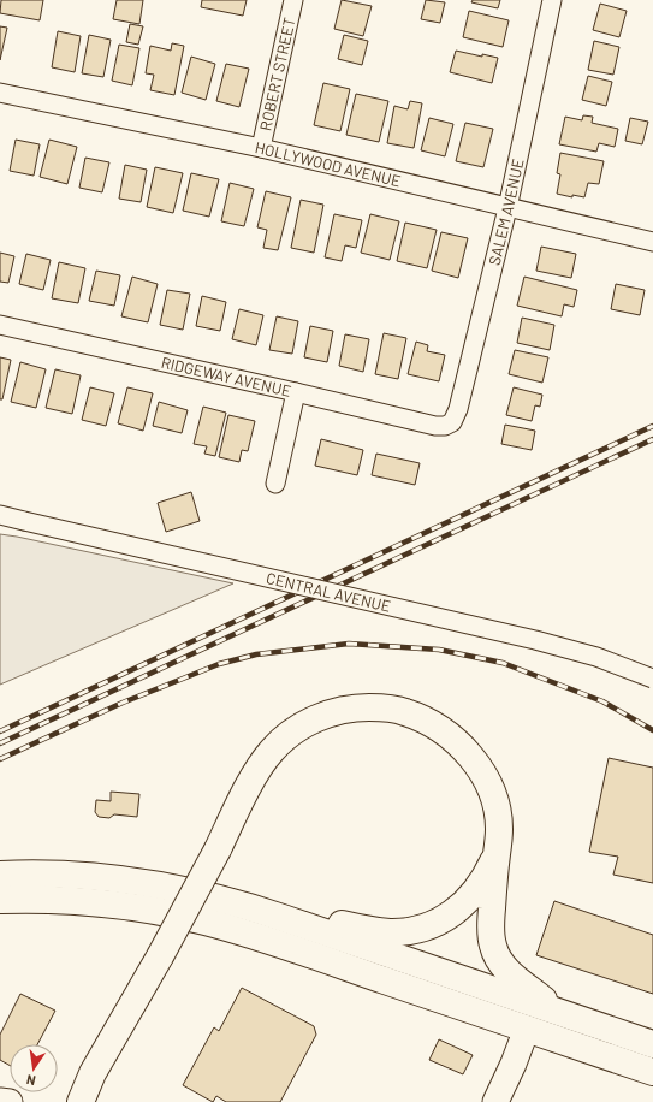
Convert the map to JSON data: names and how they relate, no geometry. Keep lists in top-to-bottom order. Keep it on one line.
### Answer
{"streets":{"street":["ROBERT STREET","HOLLYWOOD AVENUE","SALEM AVENUE","RIDGEWAY AVENUE","CENTRAL AVENUE"]},"crossings":[["ROBERT STREET","HOLLYWOOD AVENUE"],["HOLLYWOOD AVENUE","SALEM AVENUE"],["SALEM AVENUE","RIDGEWAY AVENUE"]],"north":"bottom"}
